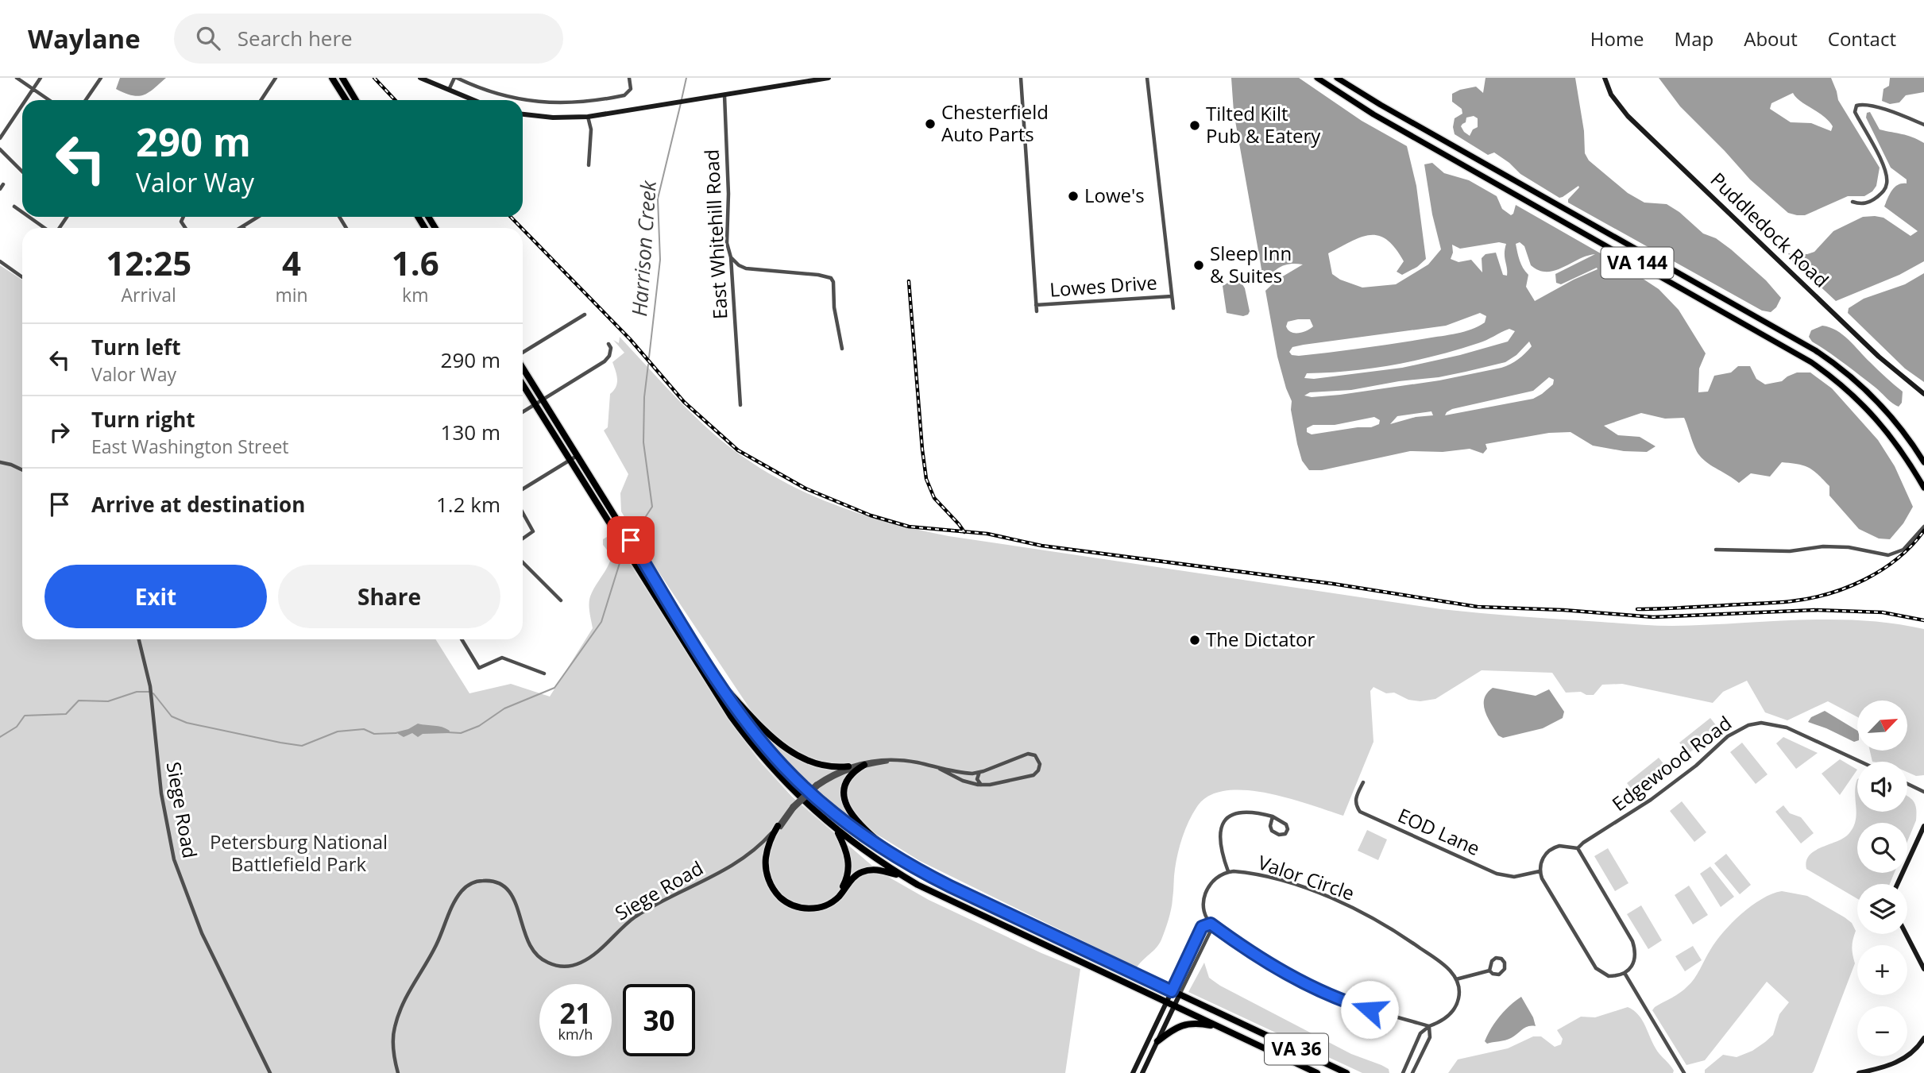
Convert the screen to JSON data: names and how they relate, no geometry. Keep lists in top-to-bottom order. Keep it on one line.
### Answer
{"streets":{"highway":["VA 36"],"main road":["VA 144"],"street":["Puddledock Road","East Whitehill Road","Lowes Drive","Edgewood Road","Siege Road","EOD Lane","Valor Circle"]},"water":["Harrison Creek"],"parks":["Petersburg National Battlefield Park"],"places":["Chesterfield Auto Parts","Tilted Kilt Pub & Eatery","Lowe's","Sleep Inn & Suites","The Dictator"],"north":"top right","page":{"header":"Waylane","search":"Search here","nav":["Home","Map","About","Contact"],"turn":["290 m","Valor Way"],"eta":["12:25","Arrival","4","min","1.6","km"],"list":[{"name":"Turn left","note":"Valor Way","value":"290 m"},{"name":"Turn right","note":"East Washington Street","value":"130 m"},{"name":"Arrive at destination","value":"1.2 km"}],"buttons":["Exit","Share"],"map_buttons":["+","−"],"speed":"21 km/h","limit":"30"}}
